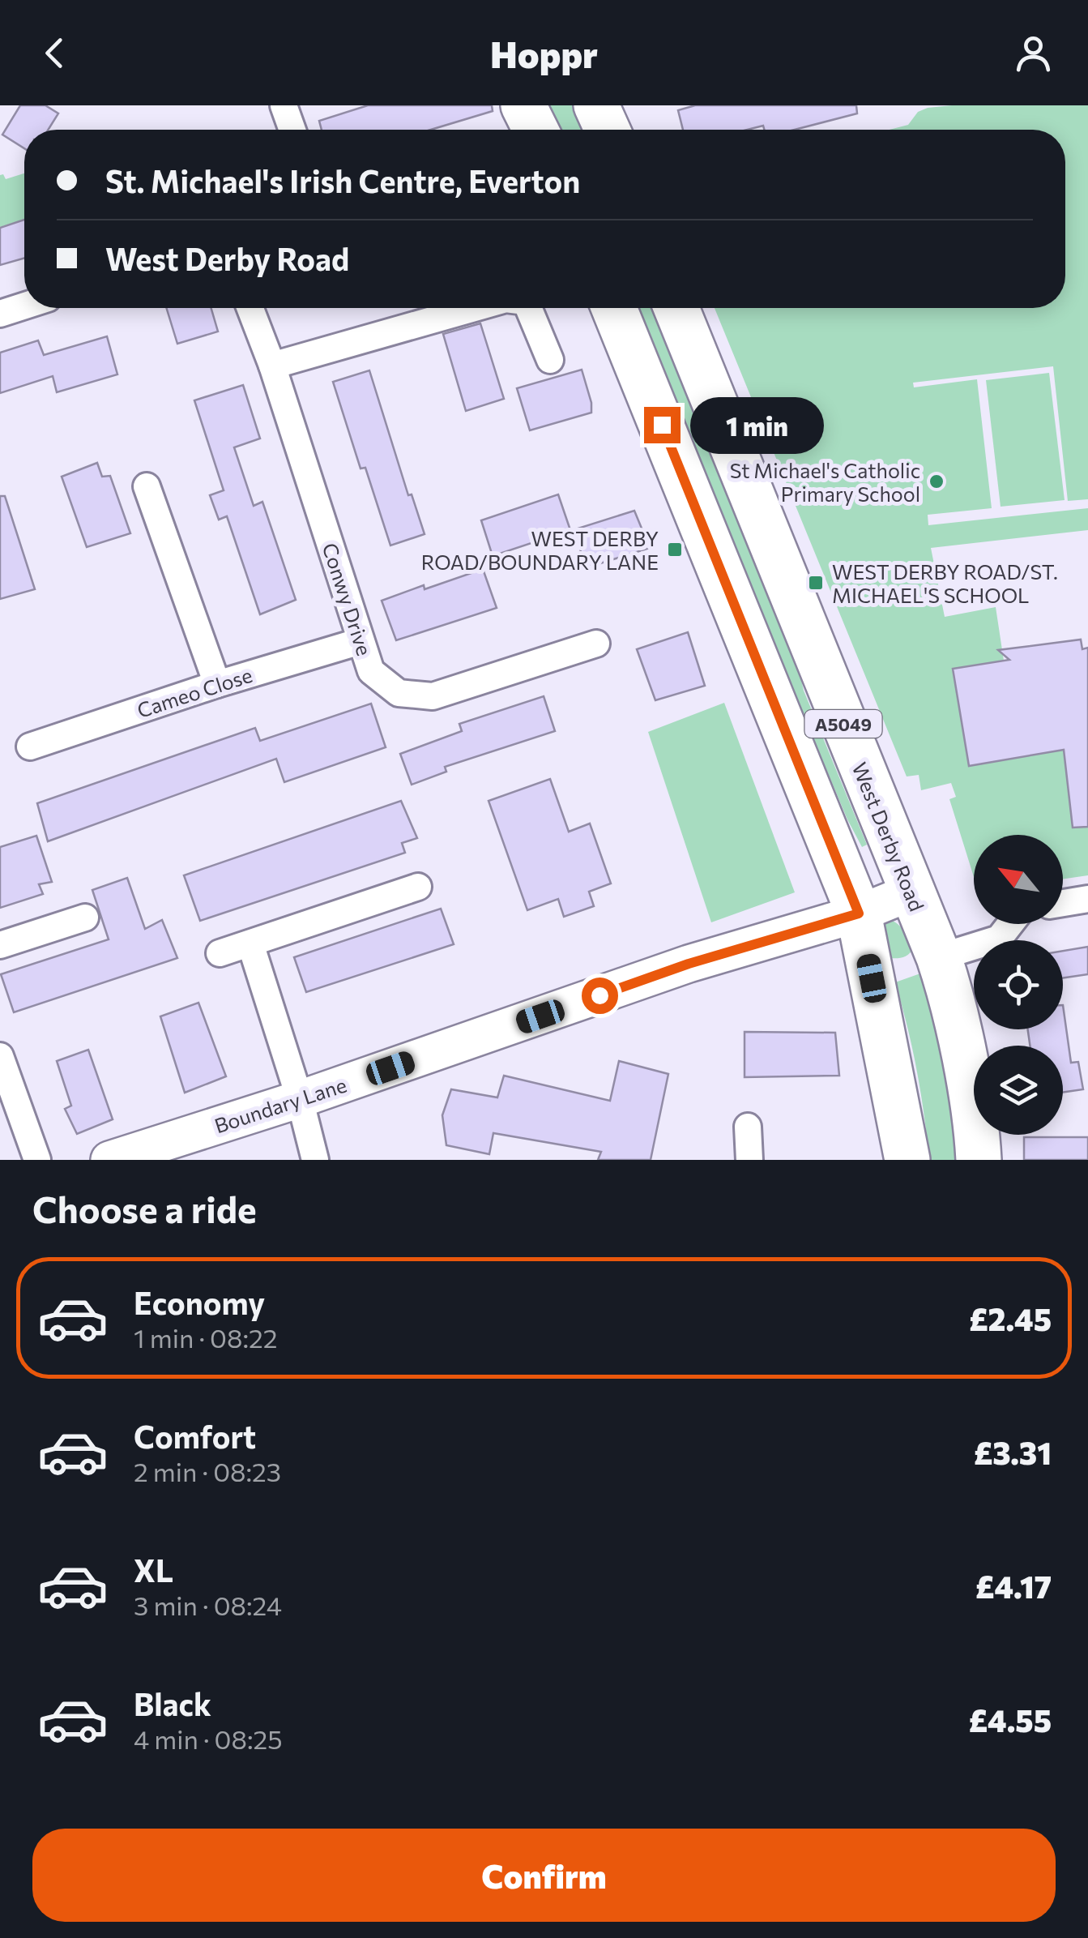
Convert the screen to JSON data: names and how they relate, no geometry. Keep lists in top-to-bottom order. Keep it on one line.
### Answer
{"streets":{"highway":["A5049","West Derby Road"],"street":["Conwy Drive","Cameo Close","Boundary Lane"]},"crossings":[["Conwy Drive","Cameo Close"],["A5049","Boundary Lane"],["West Derby Road","Boundary Lane"]],"places":{"other":["St Michael's Catholic Primary School"],"transit":["WEST DERBY ROAD/BOUNDARY LANE","WEST DERBY ROAD/ST. MICHAEL'S SCHOOL"]},"north":"top left","page":{"header":"Hoppr","banner":["St. Michael's Irish Centre, Everton","West Derby Road"],"bubble":"1 min","heading":"Choose a ride","list":[{"name":"Economy","note":"1 min · 08:22","value":"£2.45"},{"name":"Comfort","note":"2 min · 08:23","value":"£3.31"},{"name":"XL","note":"3 min · 08:24","value":"£4.17"},{"name":"Black","note":"4 min · 08:25","value":"£4.55"}],"buttons":"Confirm"}}
